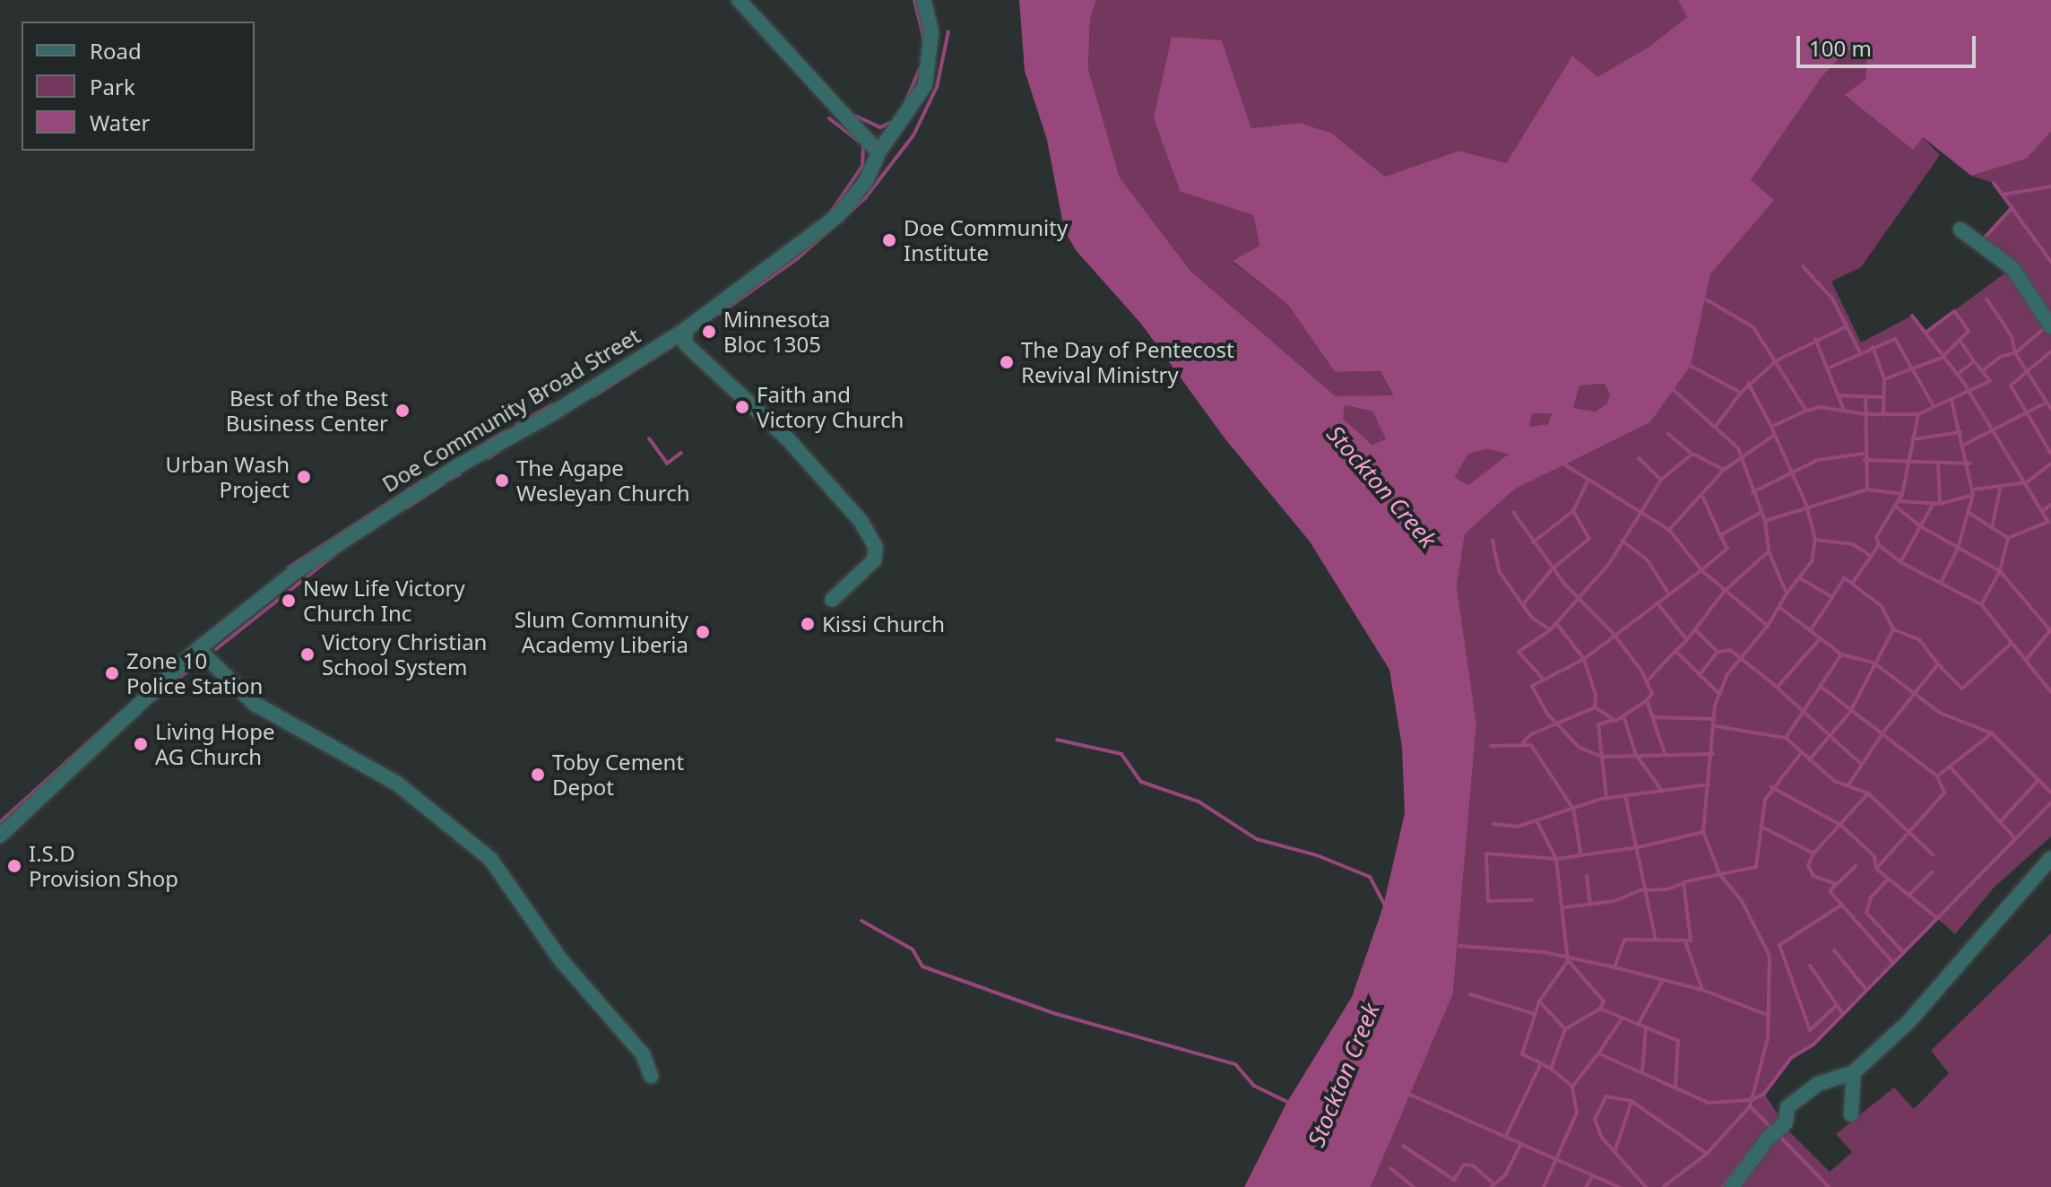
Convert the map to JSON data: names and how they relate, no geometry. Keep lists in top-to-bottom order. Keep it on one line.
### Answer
{"streets":{"street":["Doe Community Broad Street"]},"water":["Stockton Creek"],"places":["Doe Community Institute","Minnesota Bloc 1305","The Day of Pentecost Revival Ministry","Faith and Victory Church","Best of the Best Business Center","Urban Wash Project","The Agape Wesleyan Church","New Life Victory Church Inc","Kissi Church","Slum Community Academy Liberia","Victory Christian School System","Zone 10 Police Station","Living Hope AG Church","Toby Cement Depot","I.S.D Provision Shop"],"legend":["Road","Park","Water"],"scale_bar":"100 m"}
